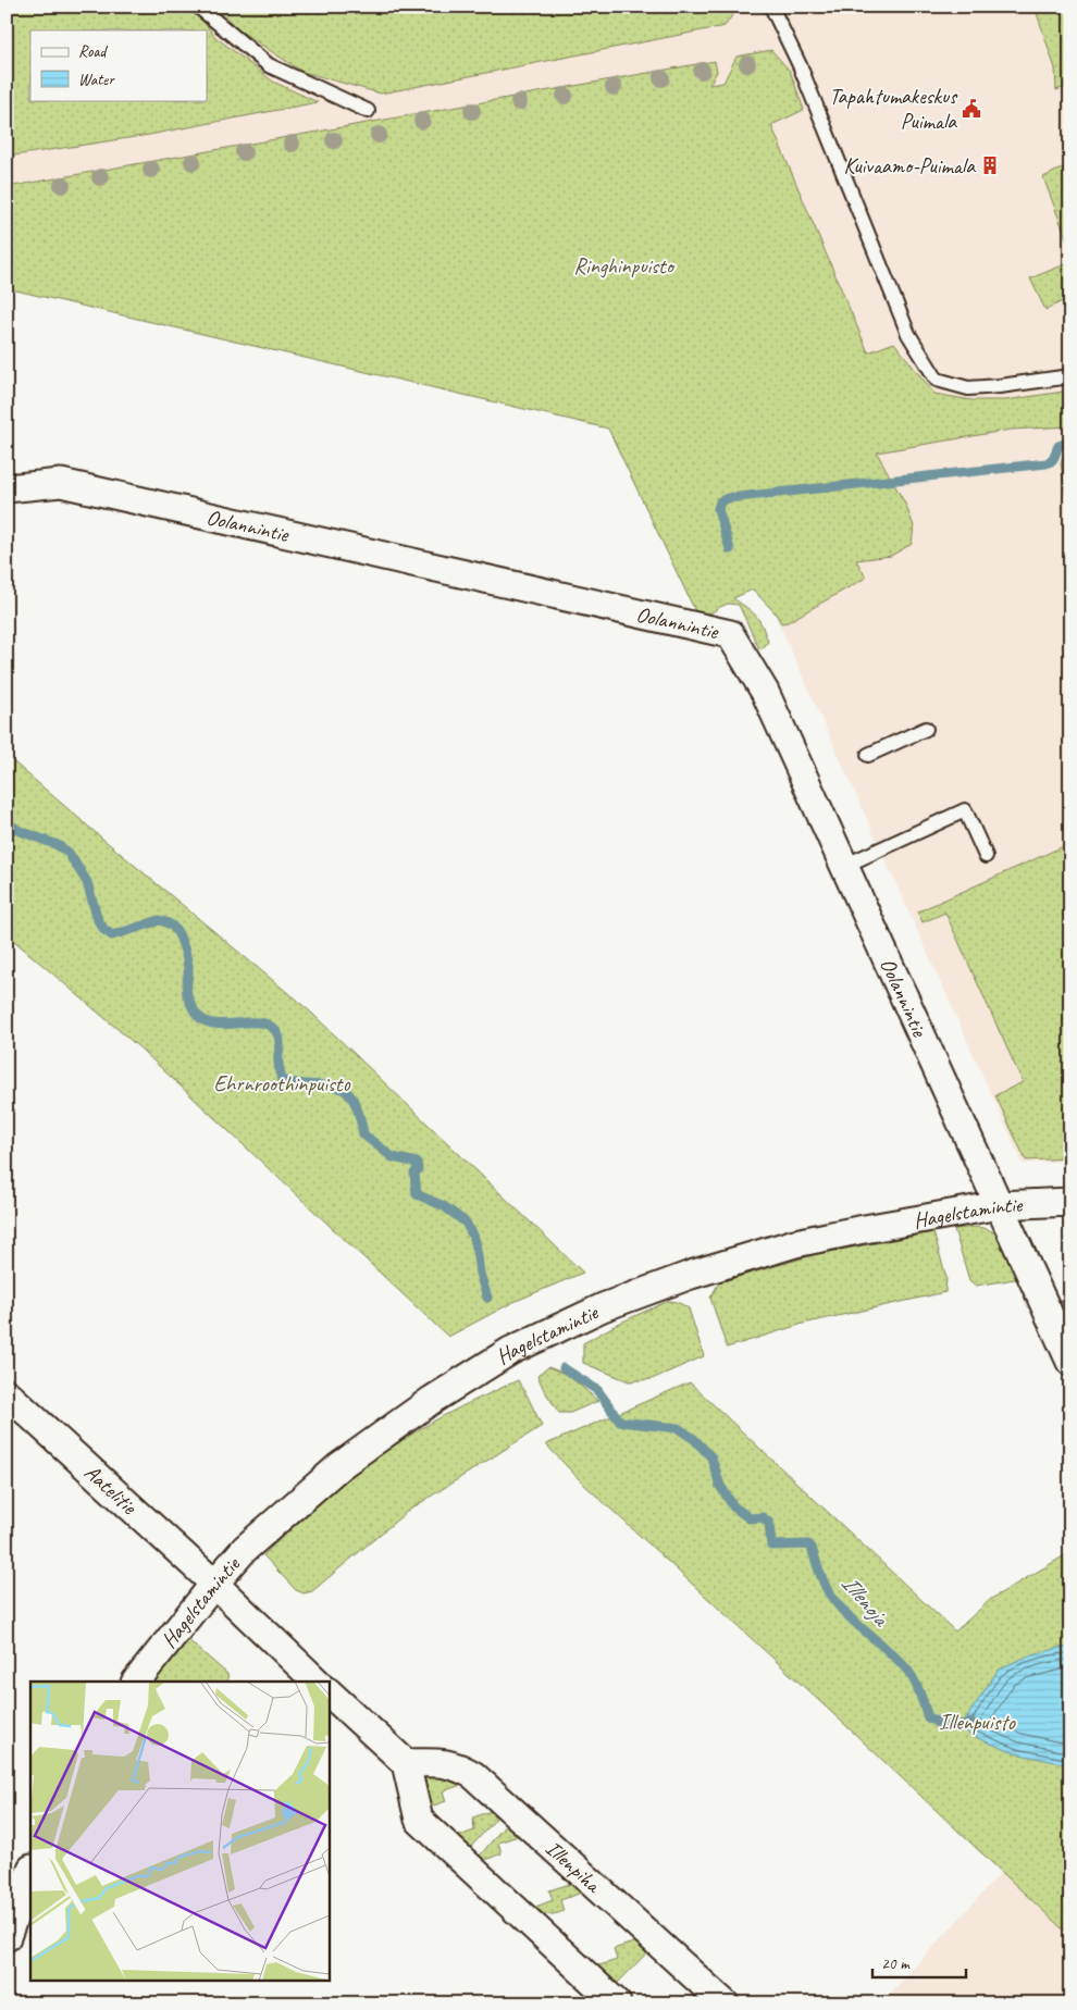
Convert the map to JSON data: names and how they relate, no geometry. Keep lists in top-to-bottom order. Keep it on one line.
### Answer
{"streets":{"street":["Oolannintie","Hagelstamintie","Aatelitie","Illenpiha"]},"crossings":[["Oolannintie","Hagelstamintie"],["Hagelstamintie","Aatelitie"]],"water":["Illenoja"],"parks":["Ringhinpuisto","Ehrnroothinpuisto","Illenpuisto"],"places":{"public building":["Tapahtumakeskus Puimala"],"building":["Kuivaamo-Puimala"]},"legend":["Road","Water"],"scale_bar":"20 m"}
